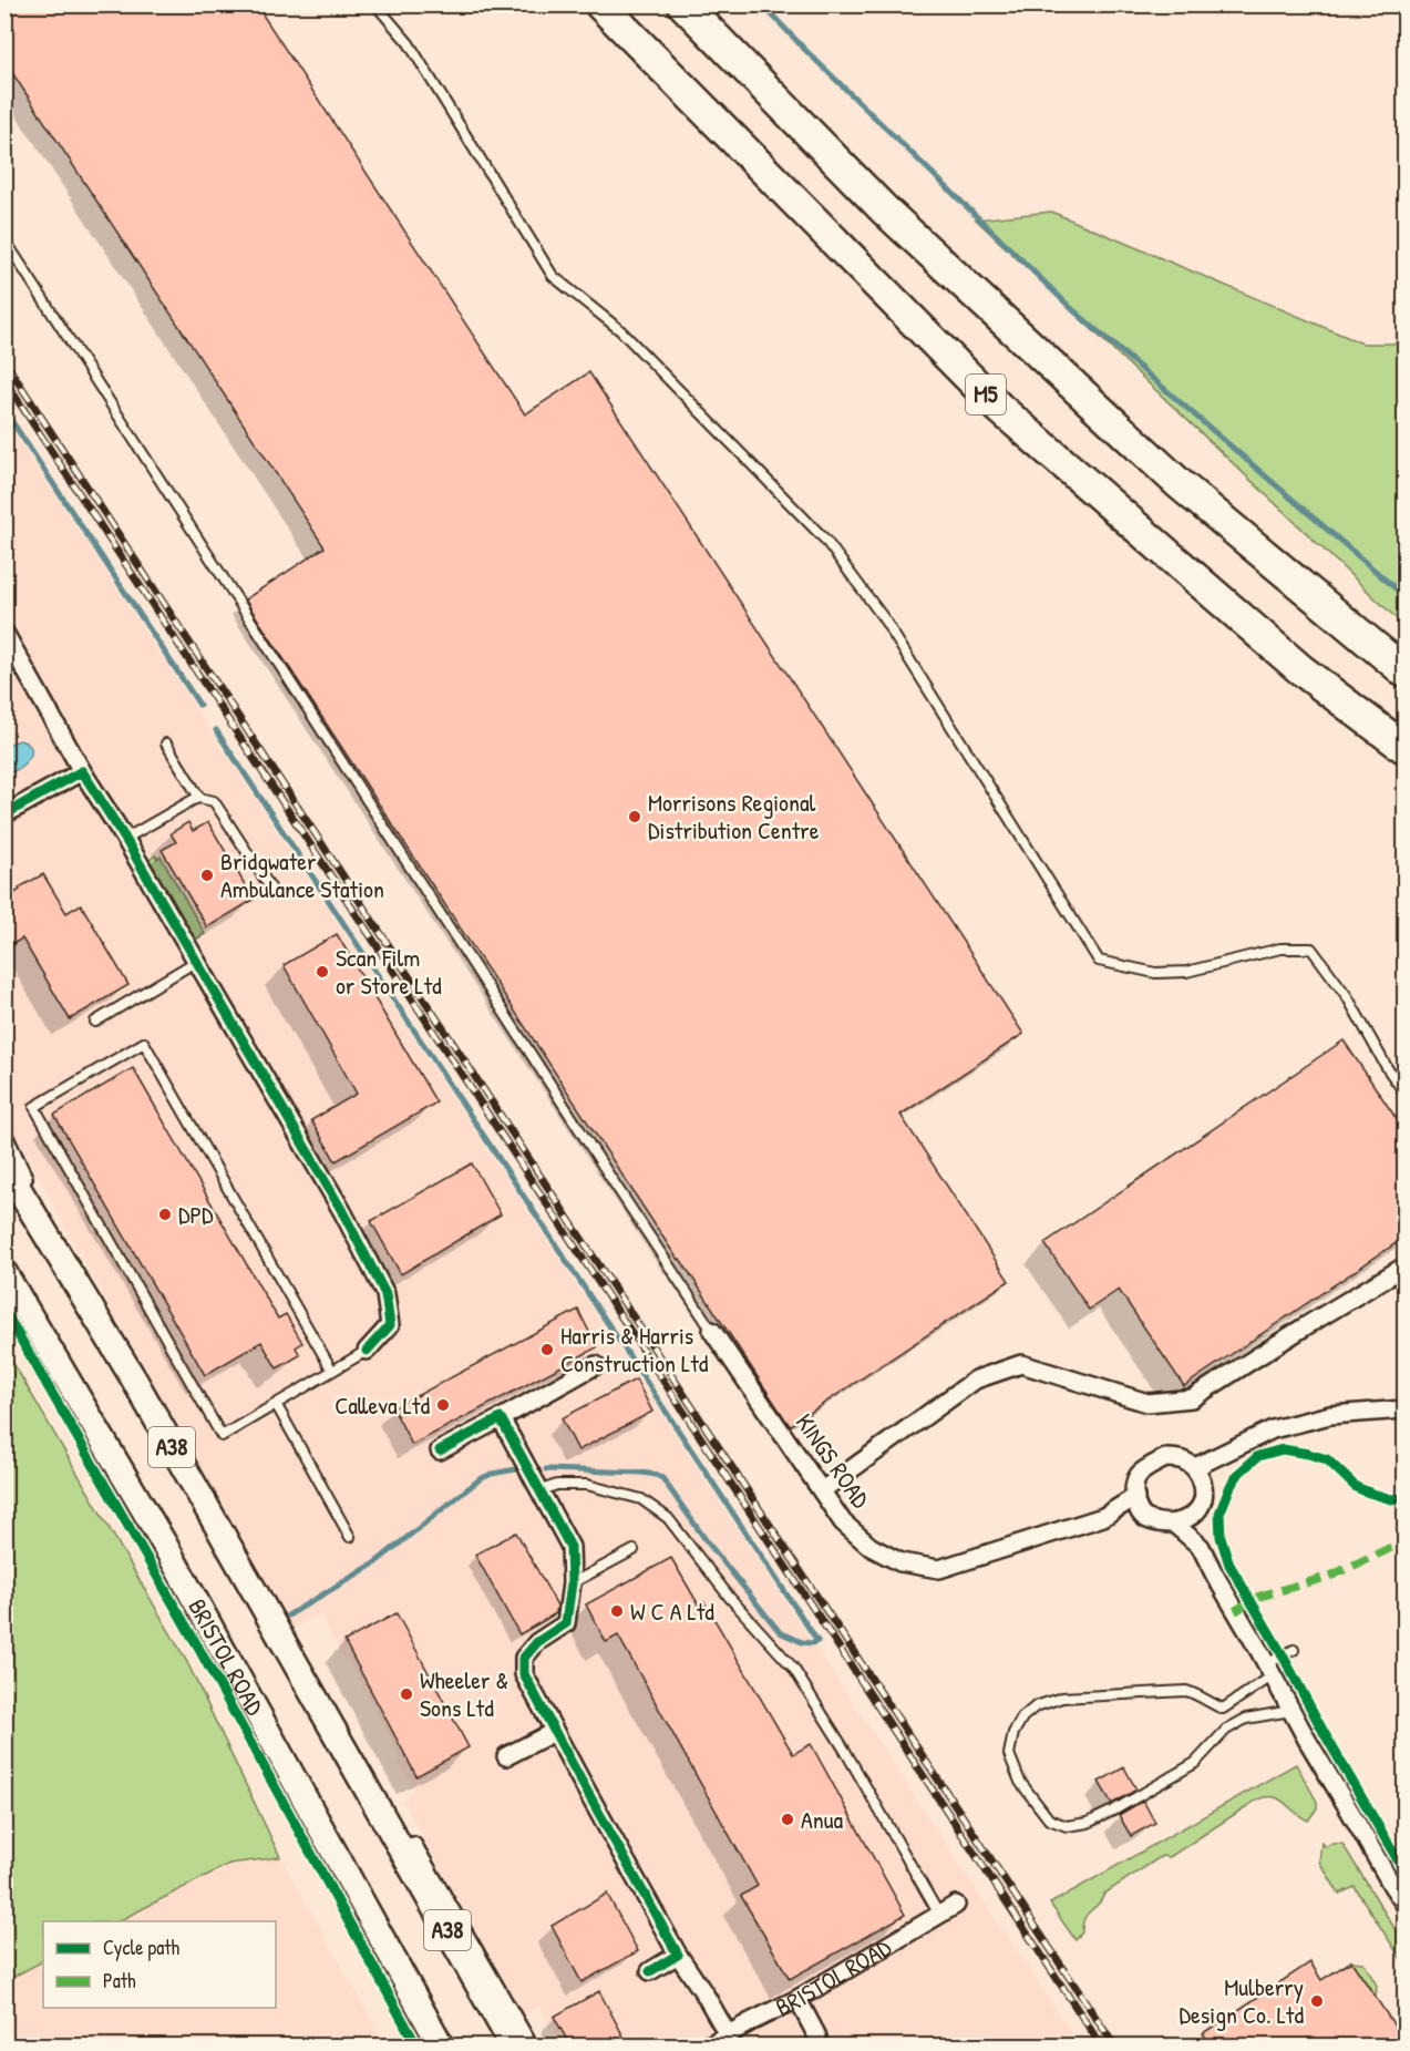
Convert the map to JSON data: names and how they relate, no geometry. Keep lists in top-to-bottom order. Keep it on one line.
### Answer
{"streets":{"highway":["M5"],"main road":["A38","BRISTOL ROAD"],"street":["KINGS ROAD"]},"places":["Morrisons Regional Distribution Centre","Bridgwater Ambulance Station","Scan Film or Store Ltd","DPD","Harris & Harris Construction Ltd","Calleva Ltd","W C A Ltd","Wheeler & Sons Ltd","Anua","Mulberry Design Co. Ltd"],"legend":["Cycle path","Path"]}
